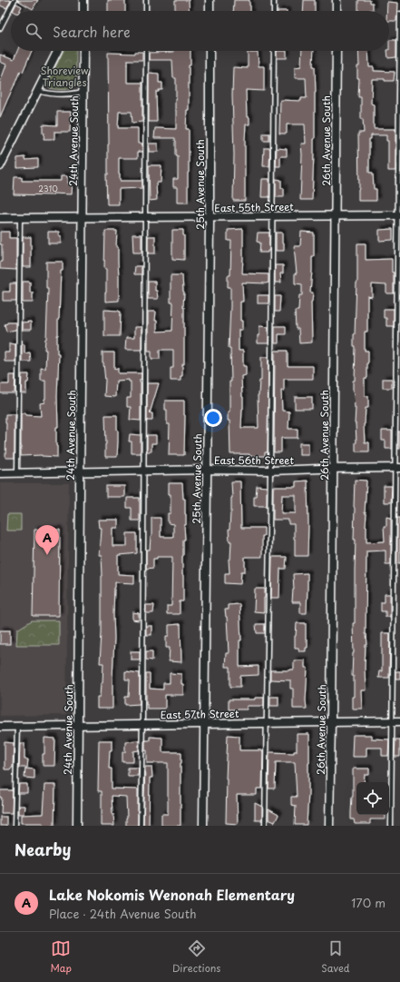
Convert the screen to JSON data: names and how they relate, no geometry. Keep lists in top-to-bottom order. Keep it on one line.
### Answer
{"streets":{"street":["24th Avenue South","26th Avenue South","25th Avenue South","East 55th Street","East 56th Street","East 57th Street"]},"crossings":[["24th Avenue South","East 55th Street"],["24th Avenue South","East 56th Street"],["24th Avenue South","East 57th Street"],["26th Avenue South","East 55th Street"],["26th Avenue South","East 56th Street"],["26th Avenue South","East 57th Street"],["25th Avenue South","East 55th Street"],["25th Avenue South","East 56th Street"],["25th Avenue South","East 57th Street"]],"parks":["Shoreview Triangles"],"house_numbers":["2310"],"page":{"search":"Search here","pins":"A","heading":"Nearby","list":[{"mark":"A","name":"Lake Nokomis Wenonah Elementary","note":"Place · 24th Avenue South","value":"170 m"}],"nav":["Map","Directions","Saved"]}}
